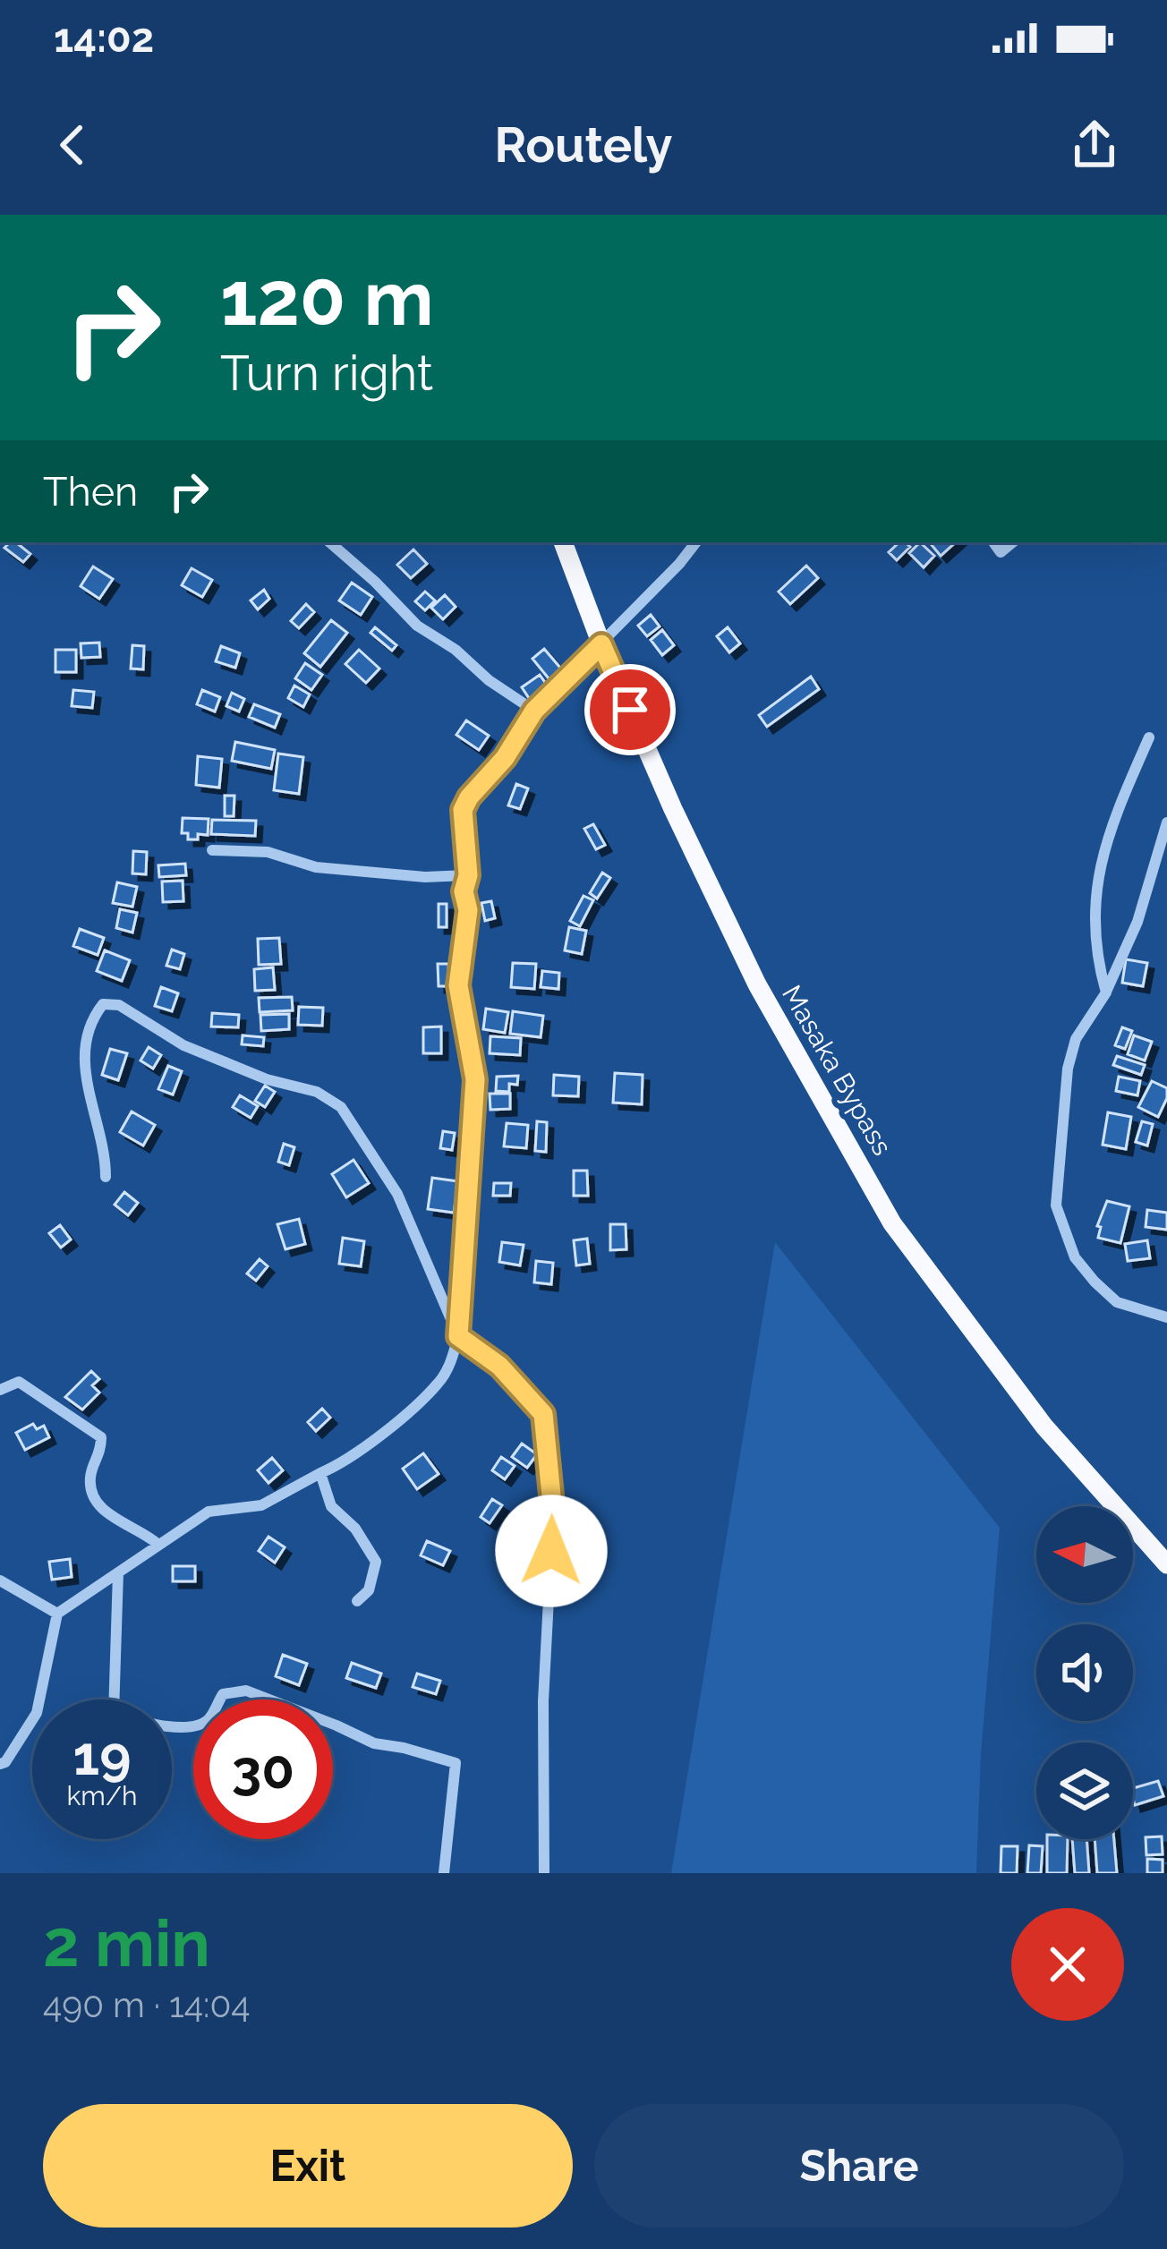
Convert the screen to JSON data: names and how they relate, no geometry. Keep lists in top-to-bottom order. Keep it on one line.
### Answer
{"streets":{"highway":["Masaka Bypass"]},"north":"left","page":{"status":"14:02","header":"Routely","turn":["120 m","Turn right"],"then":"Then","speed":"19 km/h","limit":"30","heading":["2 min","490 m · 14:04"],"buttons":["Exit","Share"]}}
